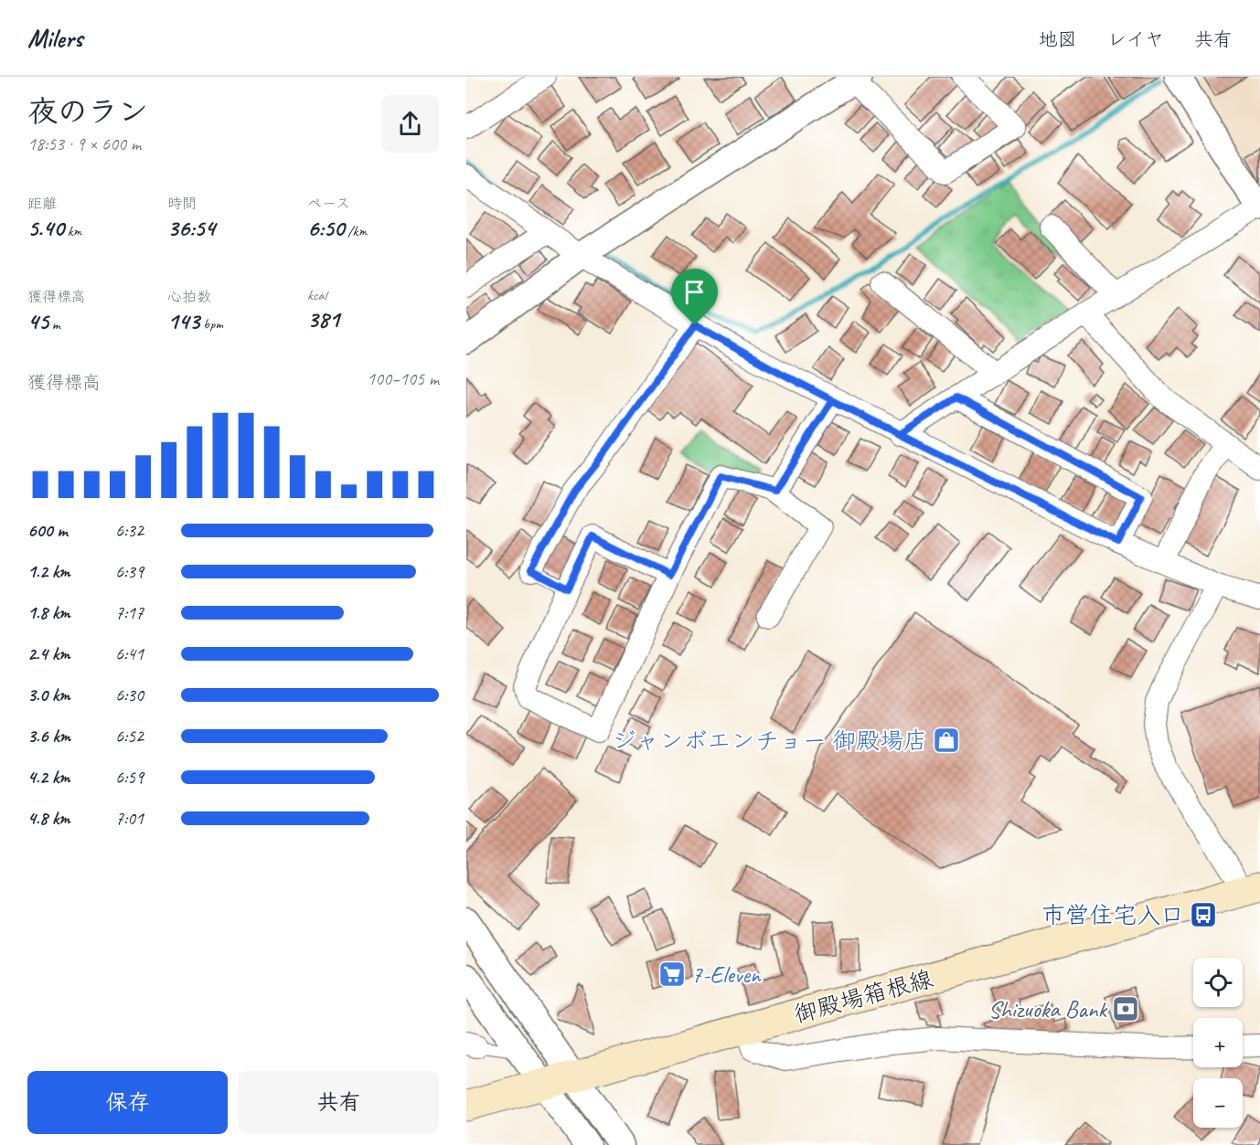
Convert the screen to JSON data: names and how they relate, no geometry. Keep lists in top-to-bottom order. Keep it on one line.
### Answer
{"streets":{"main road":["御殿場箱根線"]},"places":{"shop":["ジャンボエンチョー 御殿場店"],"bus stop":["市営住宅入口"],"supermarket":["7-Eleven"],"bank":["Shizuoka Bank"]},"page":{"header":"Milers","nav":["地図","レイヤ","共有"],"heading":["夜のラン","18:53 · 9 × 600 m"],"stats":[["距離","5.40 km"],["時間","36:54"],["ペース","6:50 /km"],["獲得標高","45 m"],["心拍数","143 bpm"],["kcal","381"]],"chart":["獲得標高","100–105 m"],"list":[{"name":"600 m","note":"6:32"},{"name":"1.2 km","note":"6:39"},{"name":"1.8 km","note":"7:17"},{"name":"2.4 km","note":"6:41"},{"name":"3.0 km","note":"6:30"},{"name":"3.6 km","note":"6:52"},{"name":"4.2 km","note":"6:59"},{"name":"4.8 km","note":"7:01"}],"map_buttons":["+","−"],"buttons":["保存","共有"]}}
